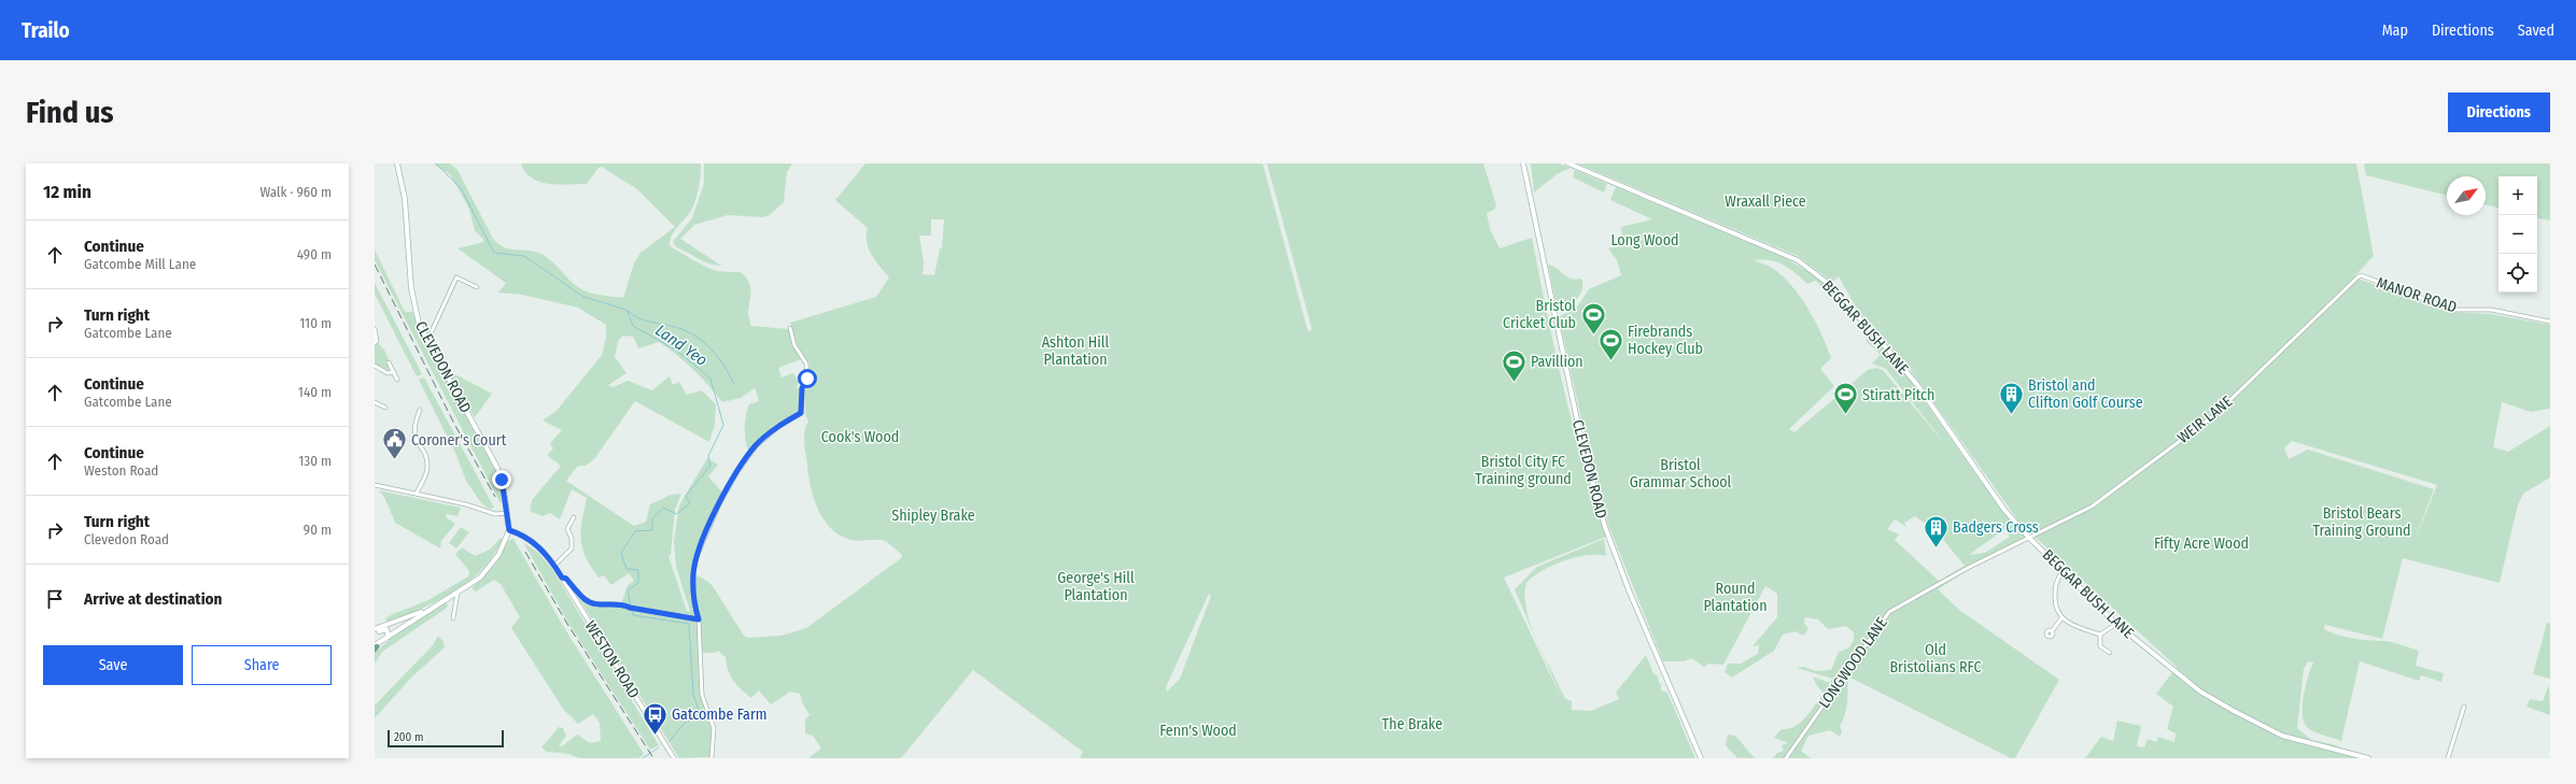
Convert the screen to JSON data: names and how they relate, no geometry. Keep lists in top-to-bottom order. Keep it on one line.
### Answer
{"streets":{"main road":["BEGGAR BUSH LANE","CLEVEDON ROAD"],"street":["MANOR ROAD","WEIR LANE","WESTON ROAD","LONGWOOD LANE"]},"crossings":[["MANOR ROAD","WEIR LANE"],["BEGGAR BUSH LANE","WEIR LANE"],["BEGGAR BUSH LANE","LONGWOOD LANE"],["CLEVEDON ROAD","WESTON ROAD"],["WEIR LANE","LONGWOOD LANE"]],"water":["Land Yeo"],"parks":["Wraxall Piece","Long Wood","Ashton Hill Plantation","Cook's Wood","Bristol City FC Training ground","Bristol Grammar School","Bristol Bears Training Ground","Shipley Brake","Fifty Acre Wood","George's Hill Plantation","Round Plantation","Old Bristolians RFC","The Brake","Fenn's Wood"],"places":{"sports":["Bristol Cricket Club","Firebrands Hockey Club","Pavillion","Stiratt Pitch"],"building":["Bristol and Clifton Golf Course","Badgers Cross"],"public building":["Coroner's Court"],"bus stop":["Gatcombe Farm"]},"scale_bar":"200 m","north":"top right","page":{"header":"Trailo","nav":["Map","Directions","Saved"],"buttons":["Directions",["Save","Share"]],"title":"Find us","heading":["12 min","Walk · 960 m"],"map_buttons":["+","−"],"list":[["Continue","Gatcombe Mill Lane","490 m"],["Turn right","Gatcombe Lane","110 m"],["Continue","Gatcombe Lane","140 m"],["Continue","Weston Road","130 m"],["Turn right","Clevedon Road","90 m"],"Arrive at destination"],"scale":"200 m"}}
